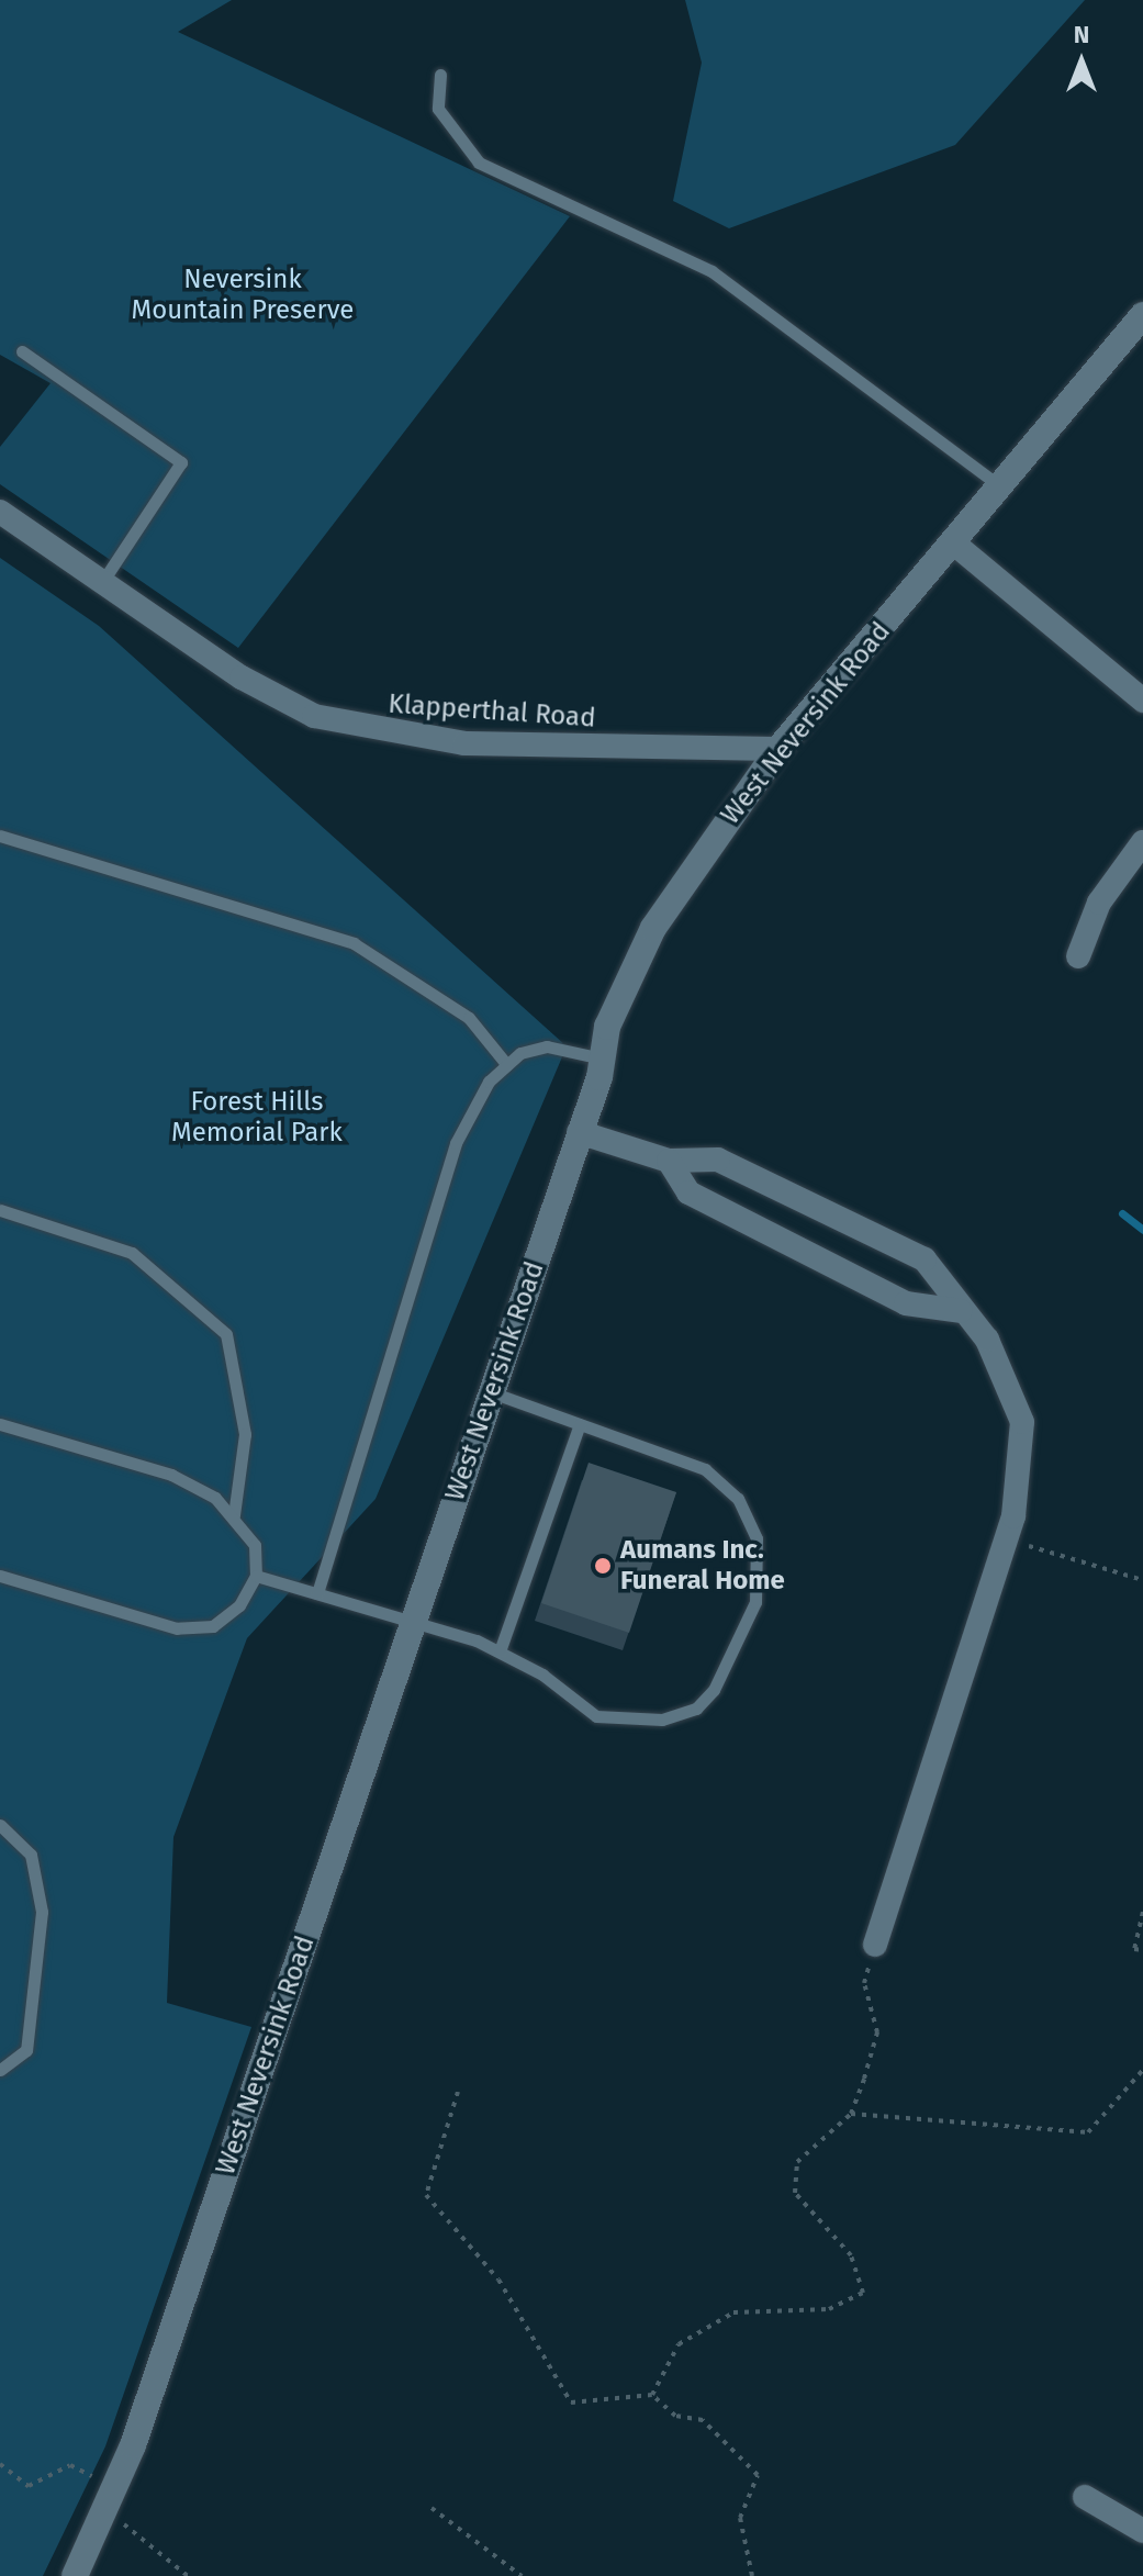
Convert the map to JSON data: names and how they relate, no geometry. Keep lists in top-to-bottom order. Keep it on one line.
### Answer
{"streets":{"street":["Klapperthal Road","West Neversink Road"]},"crossings":[["Klapperthal Road","West Neversink Road"]],"parks":["Neversink Mountain Preserve","Forest Hills Memorial Park"],"places":["Aumans Inc. Funeral Home"],"north":"top"}
